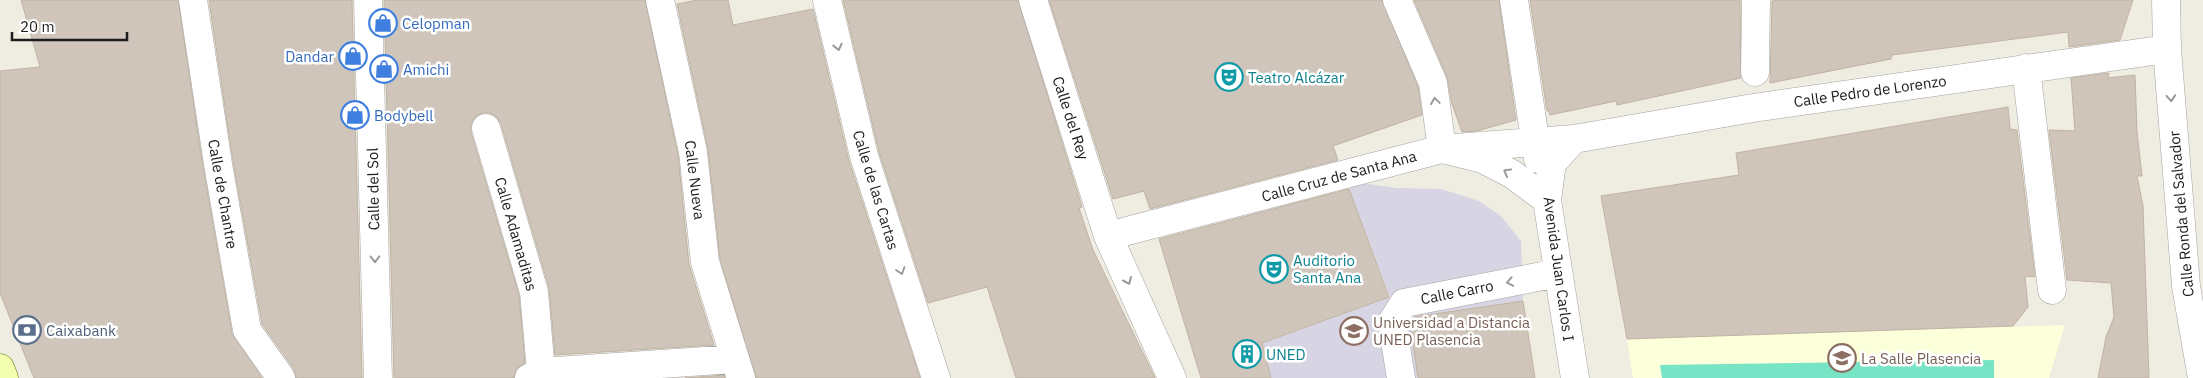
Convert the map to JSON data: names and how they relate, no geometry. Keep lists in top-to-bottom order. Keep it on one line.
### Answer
{"streets":{"street":["Calle Pedro de Lorenzo","Calle del Rey","Calle Cruz de Santa Ana","Calle Nueva","Calle del Sol","Calle de las Cartas","Calle de Chantre","Calle Ronda del Salvador","Calle Adamaditas","Avenida Juan Carlos I","Calle Carro"]},"crossings":[["Calle Pedro de Lorenzo","Calle Cruz de Santa Ana"],["Calle Pedro de Lorenzo","Calle Ronda del Salvador"],["Calle Pedro de Lorenzo","Avenida Juan Carlos I"],["Calle del Rey","Calle Cruz de Santa Ana"],["Calle Cruz de Santa Ana","Avenida Juan Carlos I"],["Avenida Juan Carlos I","Calle Carro"]],"one_way":["Calle del Rey","Calle del Sol","Calle de las Cartas","Calle Carro"],"places":{"shop":["Celopman","Dandar","Amichi","Bodybell"],"theatre":["Teatro Alcázar","Auditorio Santa Ana"],"bank":["Caixabank"],"school or university":["Universidad a Distancia UNED Plasencia","La Salle Plasencia"],"building":["UNED"]},"scale_bar":"20 m"}
